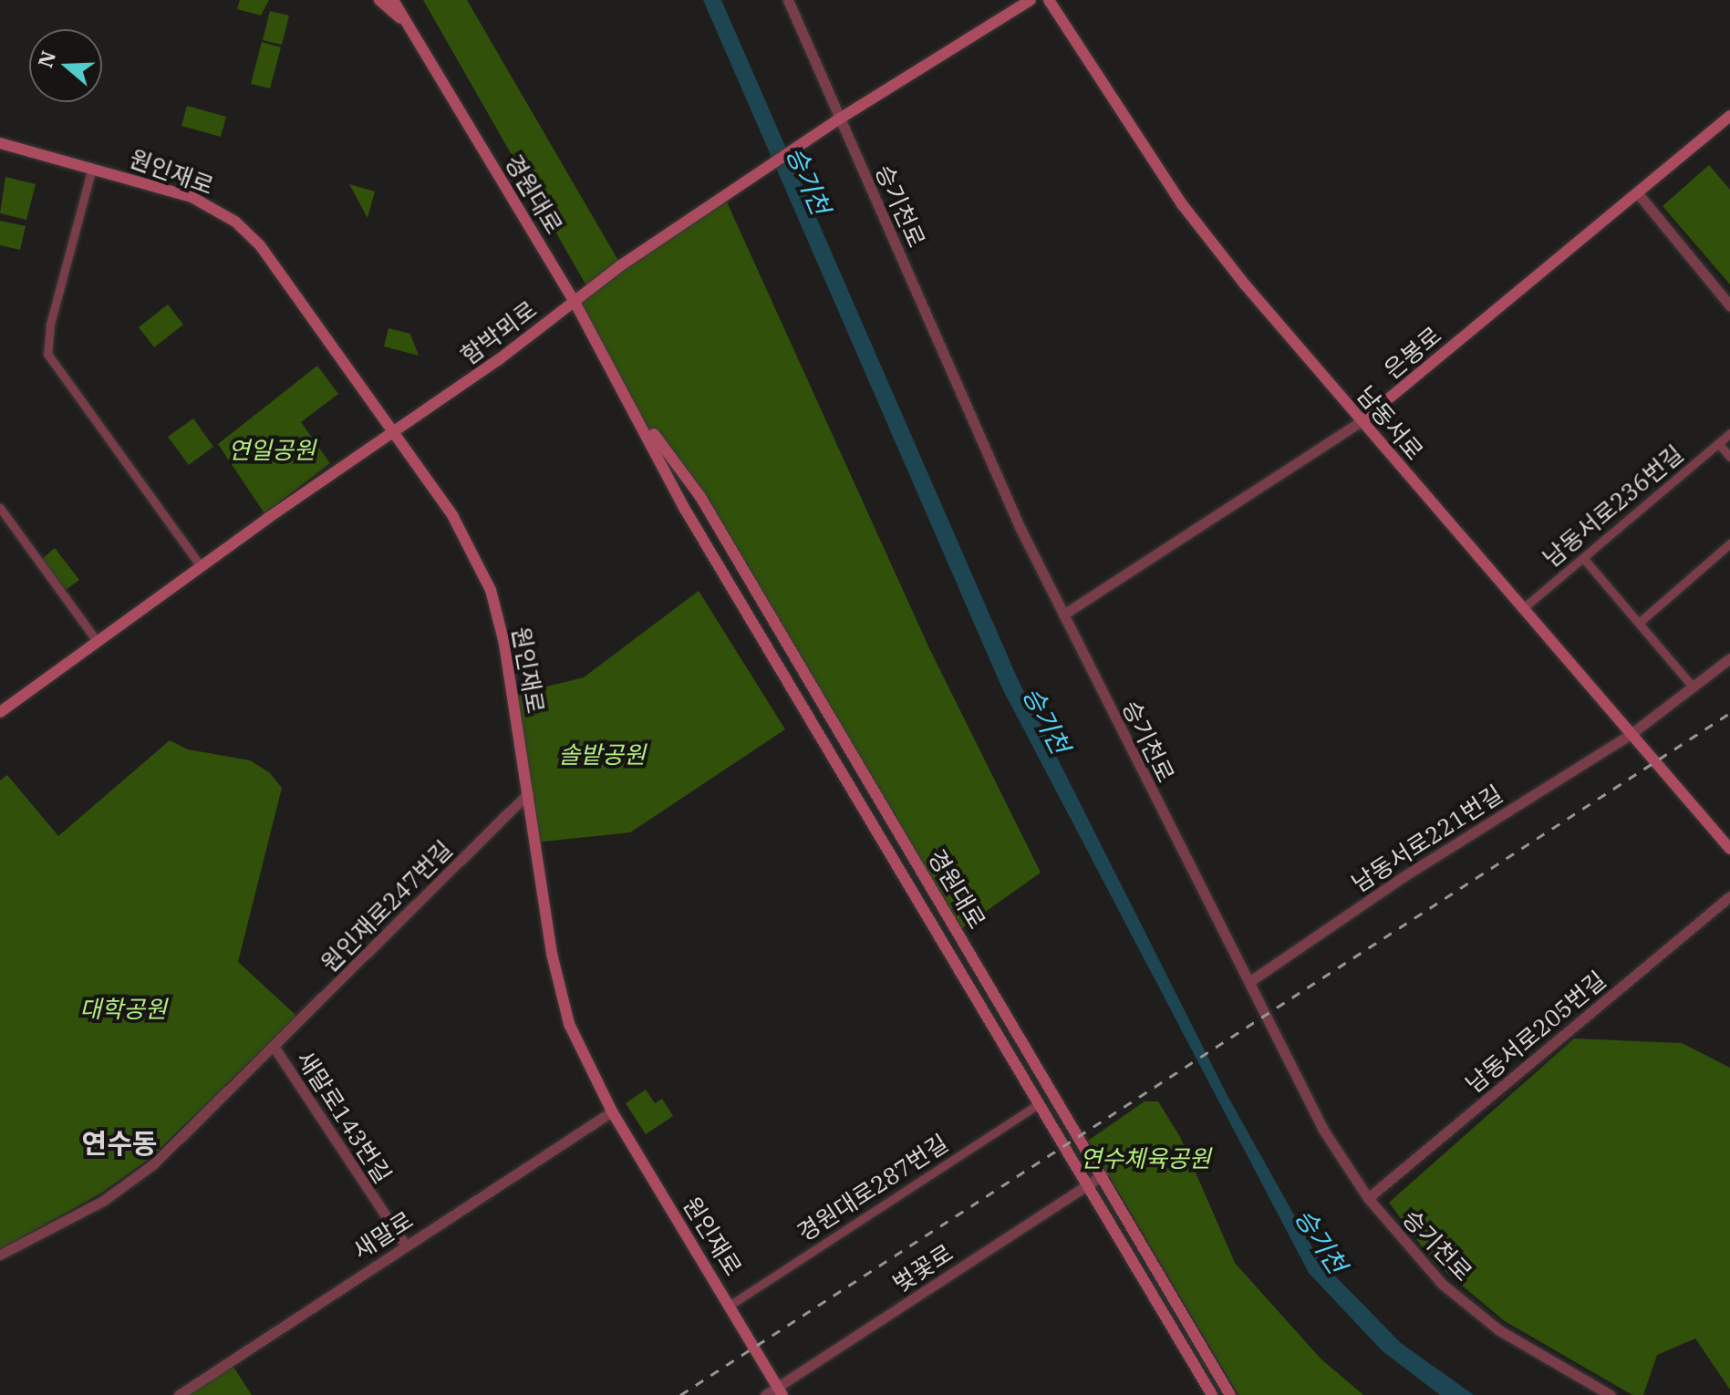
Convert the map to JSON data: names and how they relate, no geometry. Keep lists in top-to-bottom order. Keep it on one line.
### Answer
{"streets":{"main road":["원인재로","경원대로","함박뫼로","은봉로","남동서로"],"street":["승기천로","남동서로236번길","남동서로221번길","원인재로247번길","남동서로205번길","새말로143번길","경원대로287번길","새말로","벚꽃로"]},"crossings":[["원인재로","함박뫼로"],["원인재로","원인재로247번길"],["원인재로","경원대로287번길"],["원인재로","새말로"],["원인재로","벚꽃로"],["경원대로","함박뫼로"],["경원대로","경원대로287번길"],["경원대로","벚꽃로"],["승기천로","함박뫼로"],["승기천로","은봉로"],["승기천로","남동서로221번길"],["승기천로","남동서로205번길"],["은봉로","남동서로"],["남동서로","남동서로236번길"],["남동서로","남동서로221번길"],["원인재로247번길","새말로143번길"],["새말로143번길","새말로"]],"districts":["연수동"],"water":["승기천"],"parks":["연일공원","솔밭공원","대학공원","연수체육공원"],"north":"left"}
